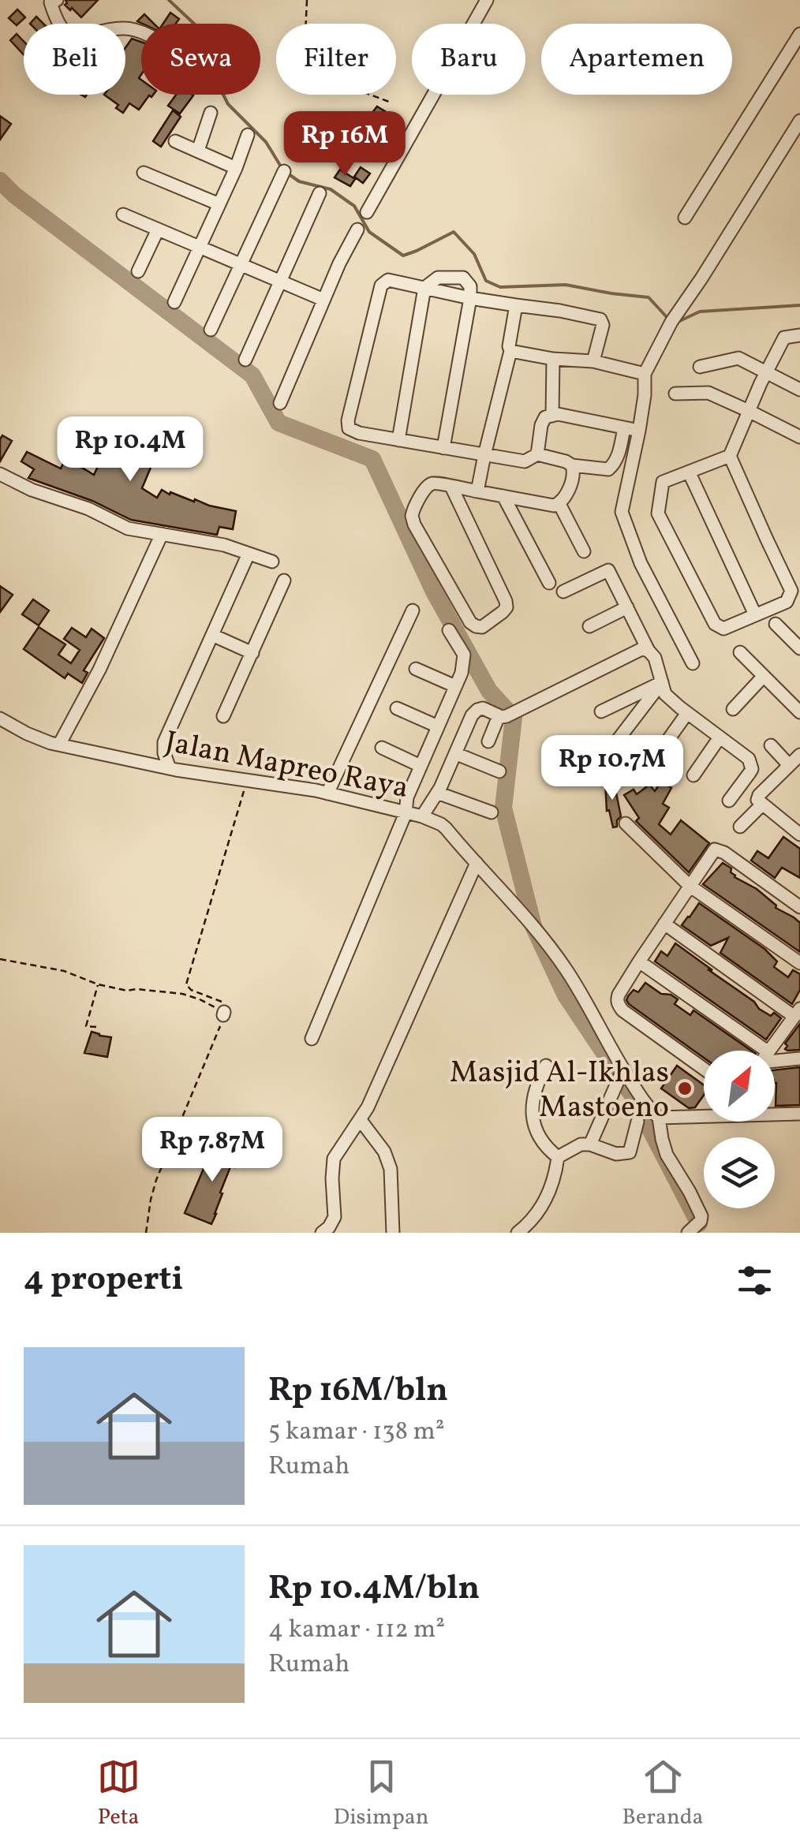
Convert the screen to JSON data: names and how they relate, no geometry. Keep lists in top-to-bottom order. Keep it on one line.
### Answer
{"streets":{"street":["Jalan Mapreo Raya"]},"places":["Masjid Al-Ikhlas Mastoeno"],"north":"top right","page":{"chip":["Beli","Sewa","Filter","Baru","Apartemen"],"price":["Rp 16M","Rp 10.4M","Rp 10.7M","Rp 7.87M"],"heading":"4 properti","list":[{"name":"Rp 16M/bln","note":"5 kamar · 138 m² · Rumah"},{"name":"Rp 10.4M/bln","note":"4 kamar · 112 m² · Rumah"}],"tabs":["Peta","Disimpan","Beranda"]}}
